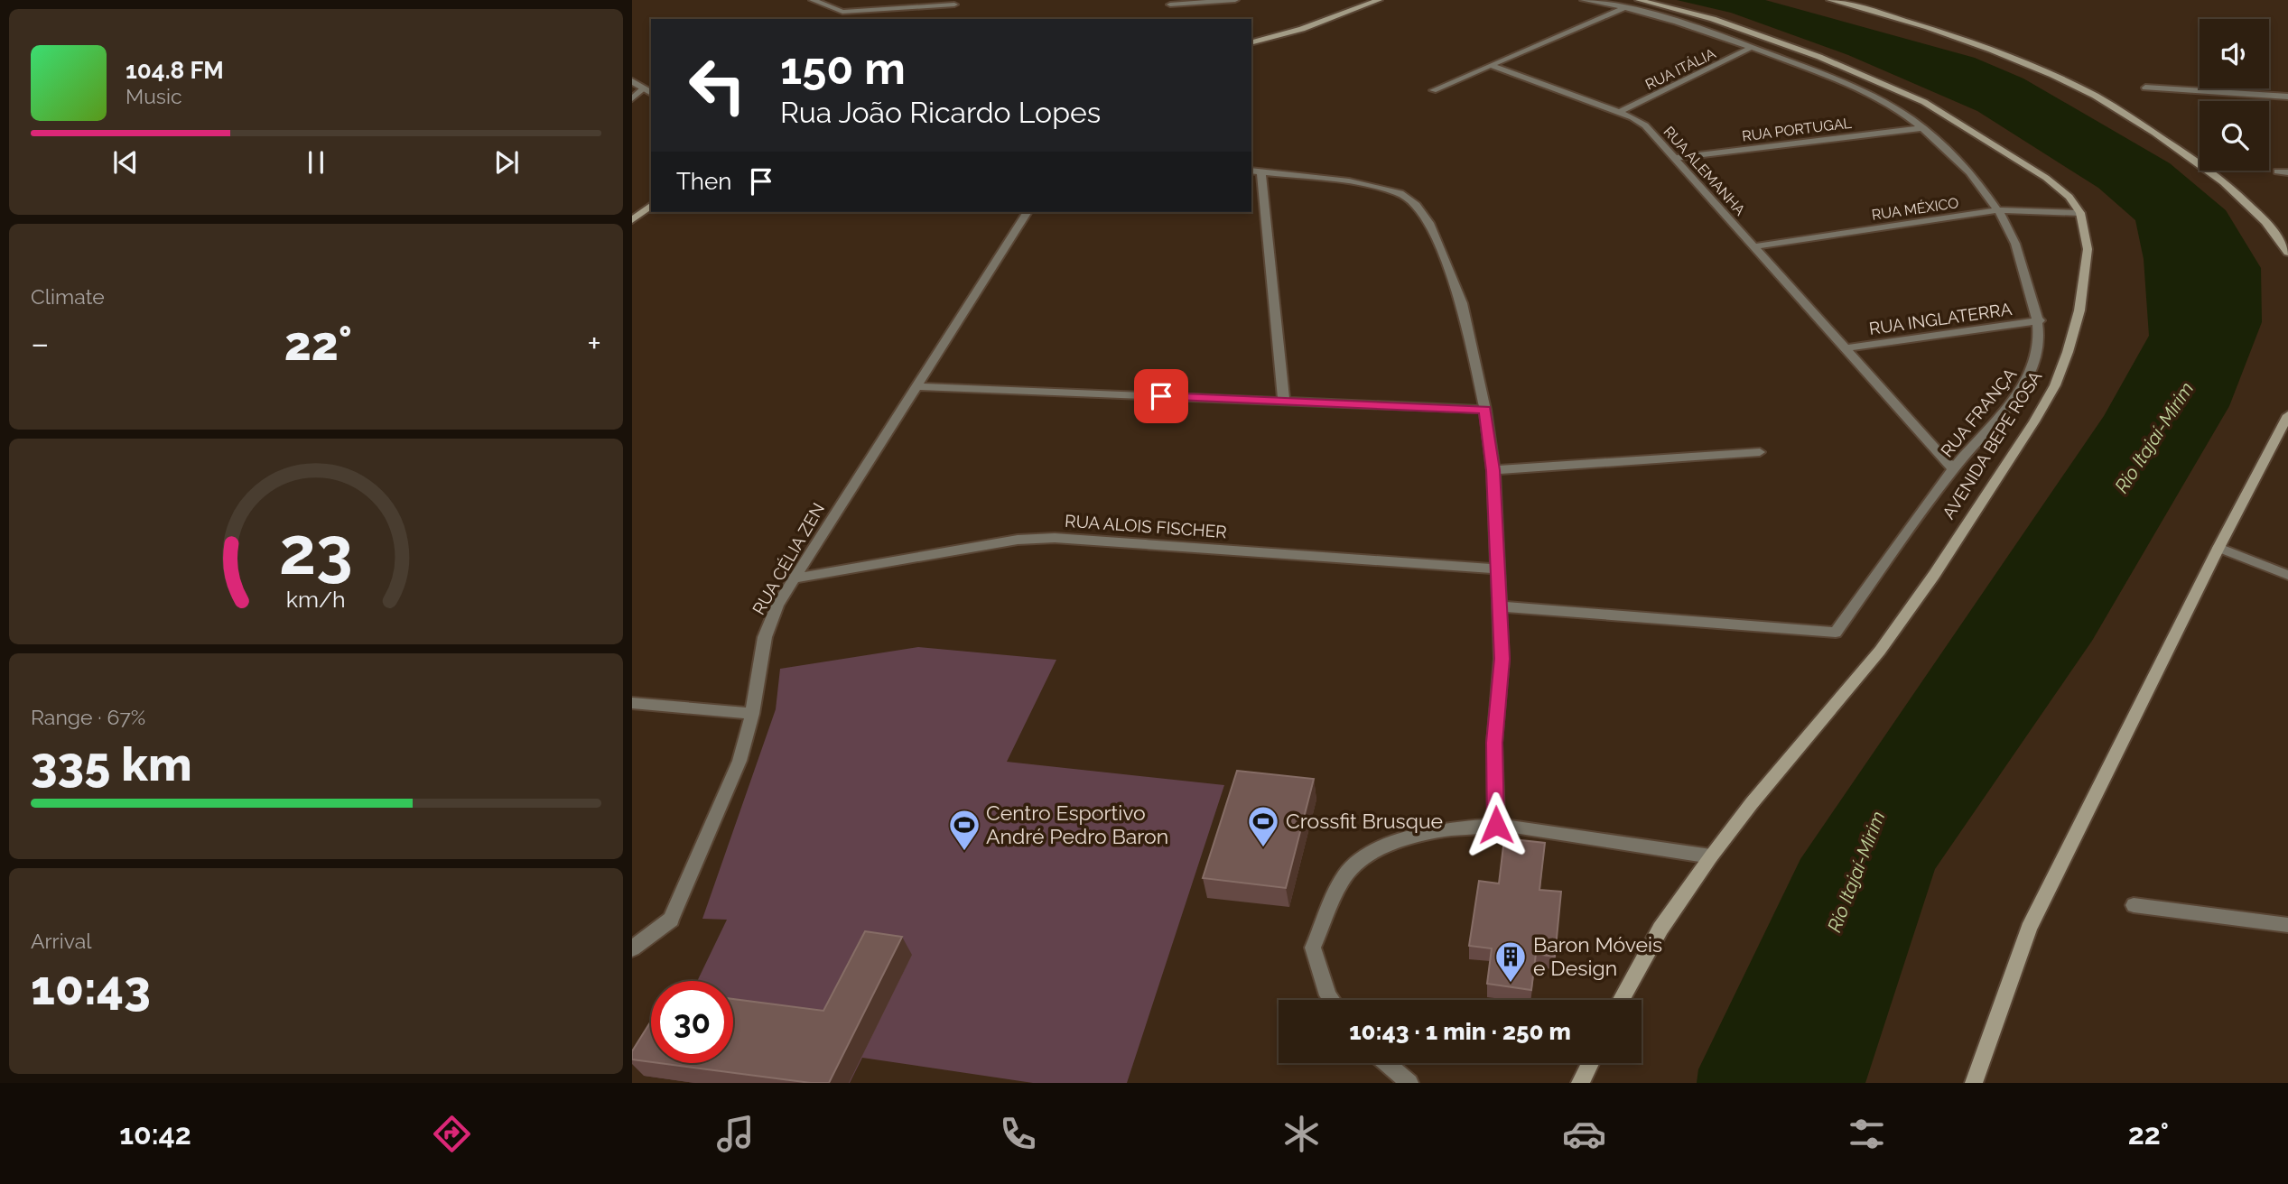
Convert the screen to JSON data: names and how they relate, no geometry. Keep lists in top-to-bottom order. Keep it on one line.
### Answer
{"streets":{"main road":["AVENIDA BEPE ROSA"],"street":["RUA ITÁLIA","RUA PORTUGAL","RUA ALEMANHA","RUA MÉXICO","RUA INGLATERRA","RUA FRANÇA","RUA ALOIS FISCHER","RUA CÉLIA ZEN"]},"crossings":[["RUA ITÁLIA","RUA ALEMANHA"],["RUA ITÁLIA","RUA FRANÇA"],["RUA PORTUGAL","RUA ALEMANHA"],["RUA PORTUGAL","RUA FRANÇA"],["RUA ALEMANHA","RUA MÉXICO"],["RUA ALEMANHA","RUA INGLATERRA"],["RUA ALEMANHA","RUA FRANÇA"],["RUA MÉXICO","RUA FRANÇA"],["RUA MÉXICO","AVENIDA BEPE ROSA"],["RUA INGLATERRA","RUA FRANÇA"],["RUA ALOIS FISCHER","RUA CÉLIA ZEN"]],"water":["Rio Itajaí-Mirim"],"places":{"sports":["Crossfit Brusque","Centro Esportivo André Pedro Baron"],"building":["Baron Móveis e Design"]},"page":{"turn":["150 m","Rua João Ricardo Lopes"],"song":["104.8 FM","Music"],"then":"Then","tile":["Climate",["Range · 67%","335 km"],["Arrival","10:43"]],"heat":["−","22°","+"],"limit":"30","trip":"10:43 · 1 min · 250 m","tabs":["10:42","22°"],"gauge":["23","km/h"]}}
